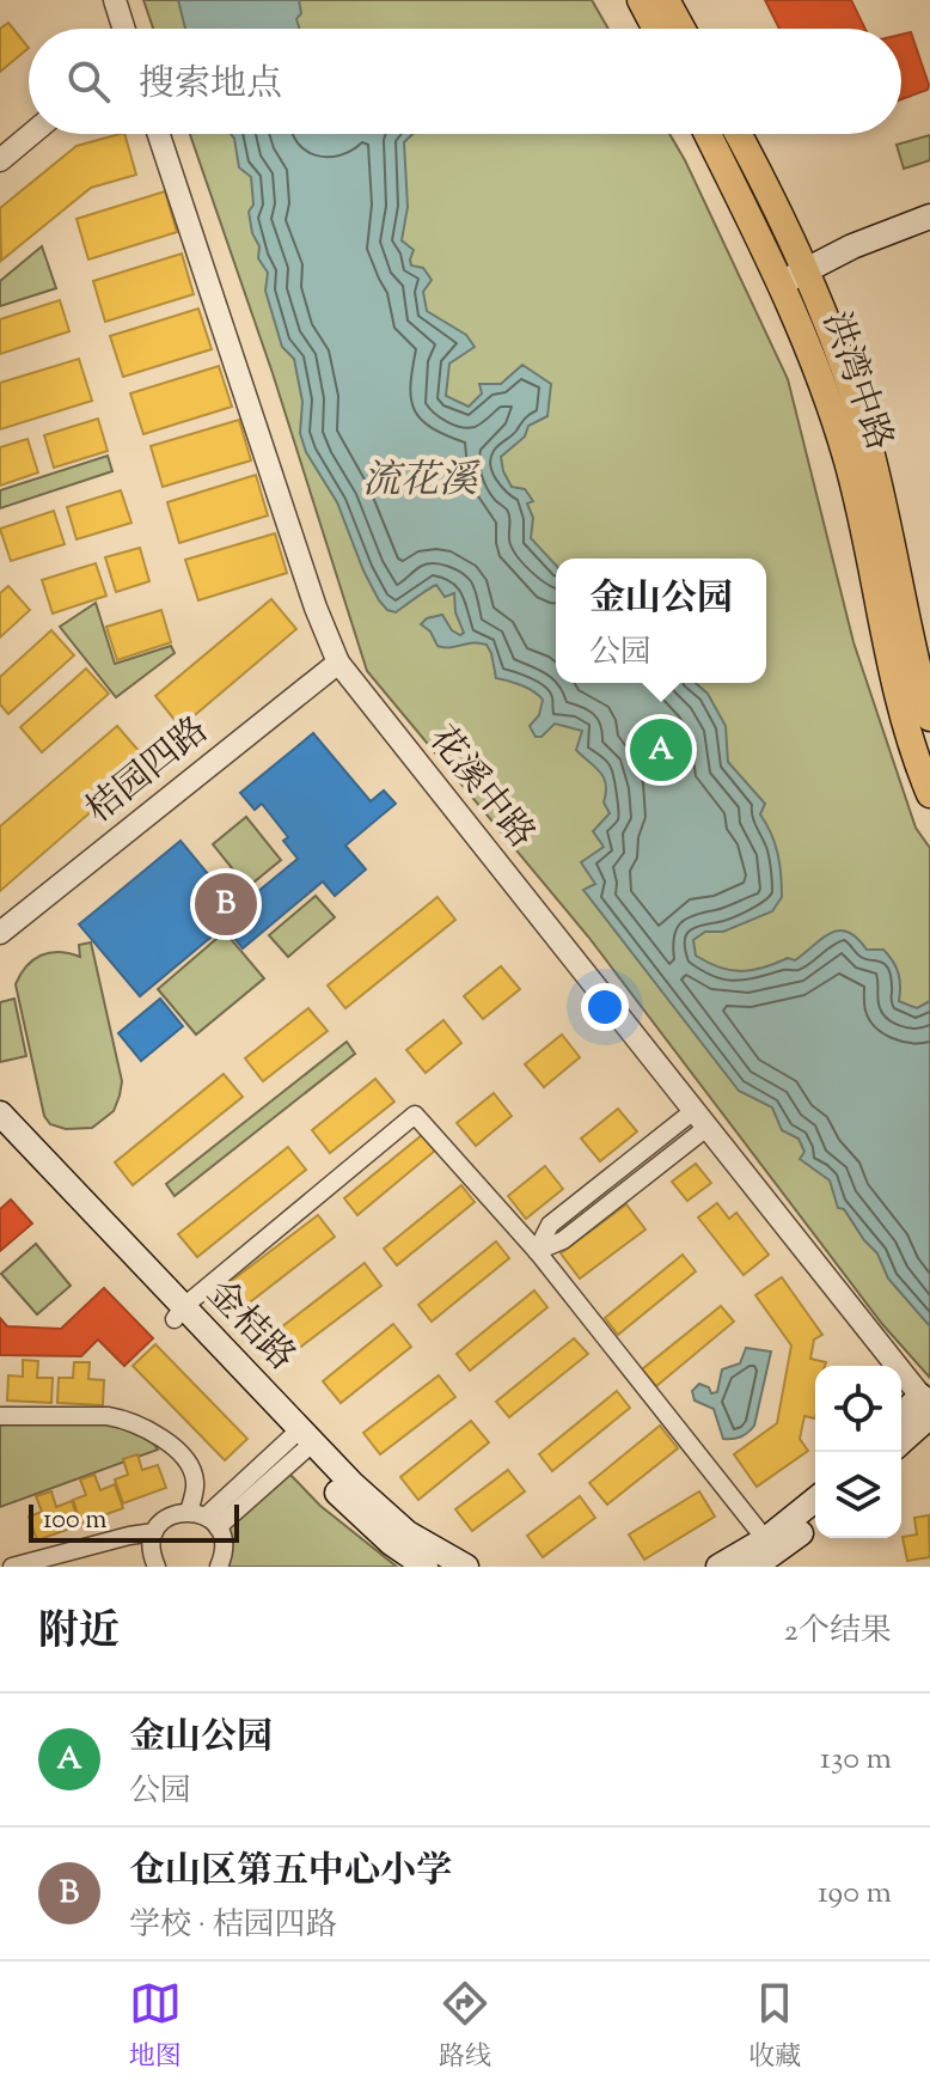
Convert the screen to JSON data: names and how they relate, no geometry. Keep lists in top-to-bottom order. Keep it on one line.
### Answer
{"streets":{"main road":["洪湾中路","金桔路"],"street":["桔园四路","花溪中路"]},"crossings":[["桔园四路","花溪中路"]],"water":["流花溪"],"scale_bar":"100 m","page":{"search":"搜索地点","popup":["金山公园","公园"],"pins":["A","B"],"scale":"100 m","heading":["附近","2个结果"],"list":[{"mark":"A","name":"金山公园","note":"公园","value":"130 m"},{"mark":"B","name":"仓山区第五中心小学","note":"学校 · 桔园四路","value":"190 m"}],"nav":["地图","路线","收藏"]}}
